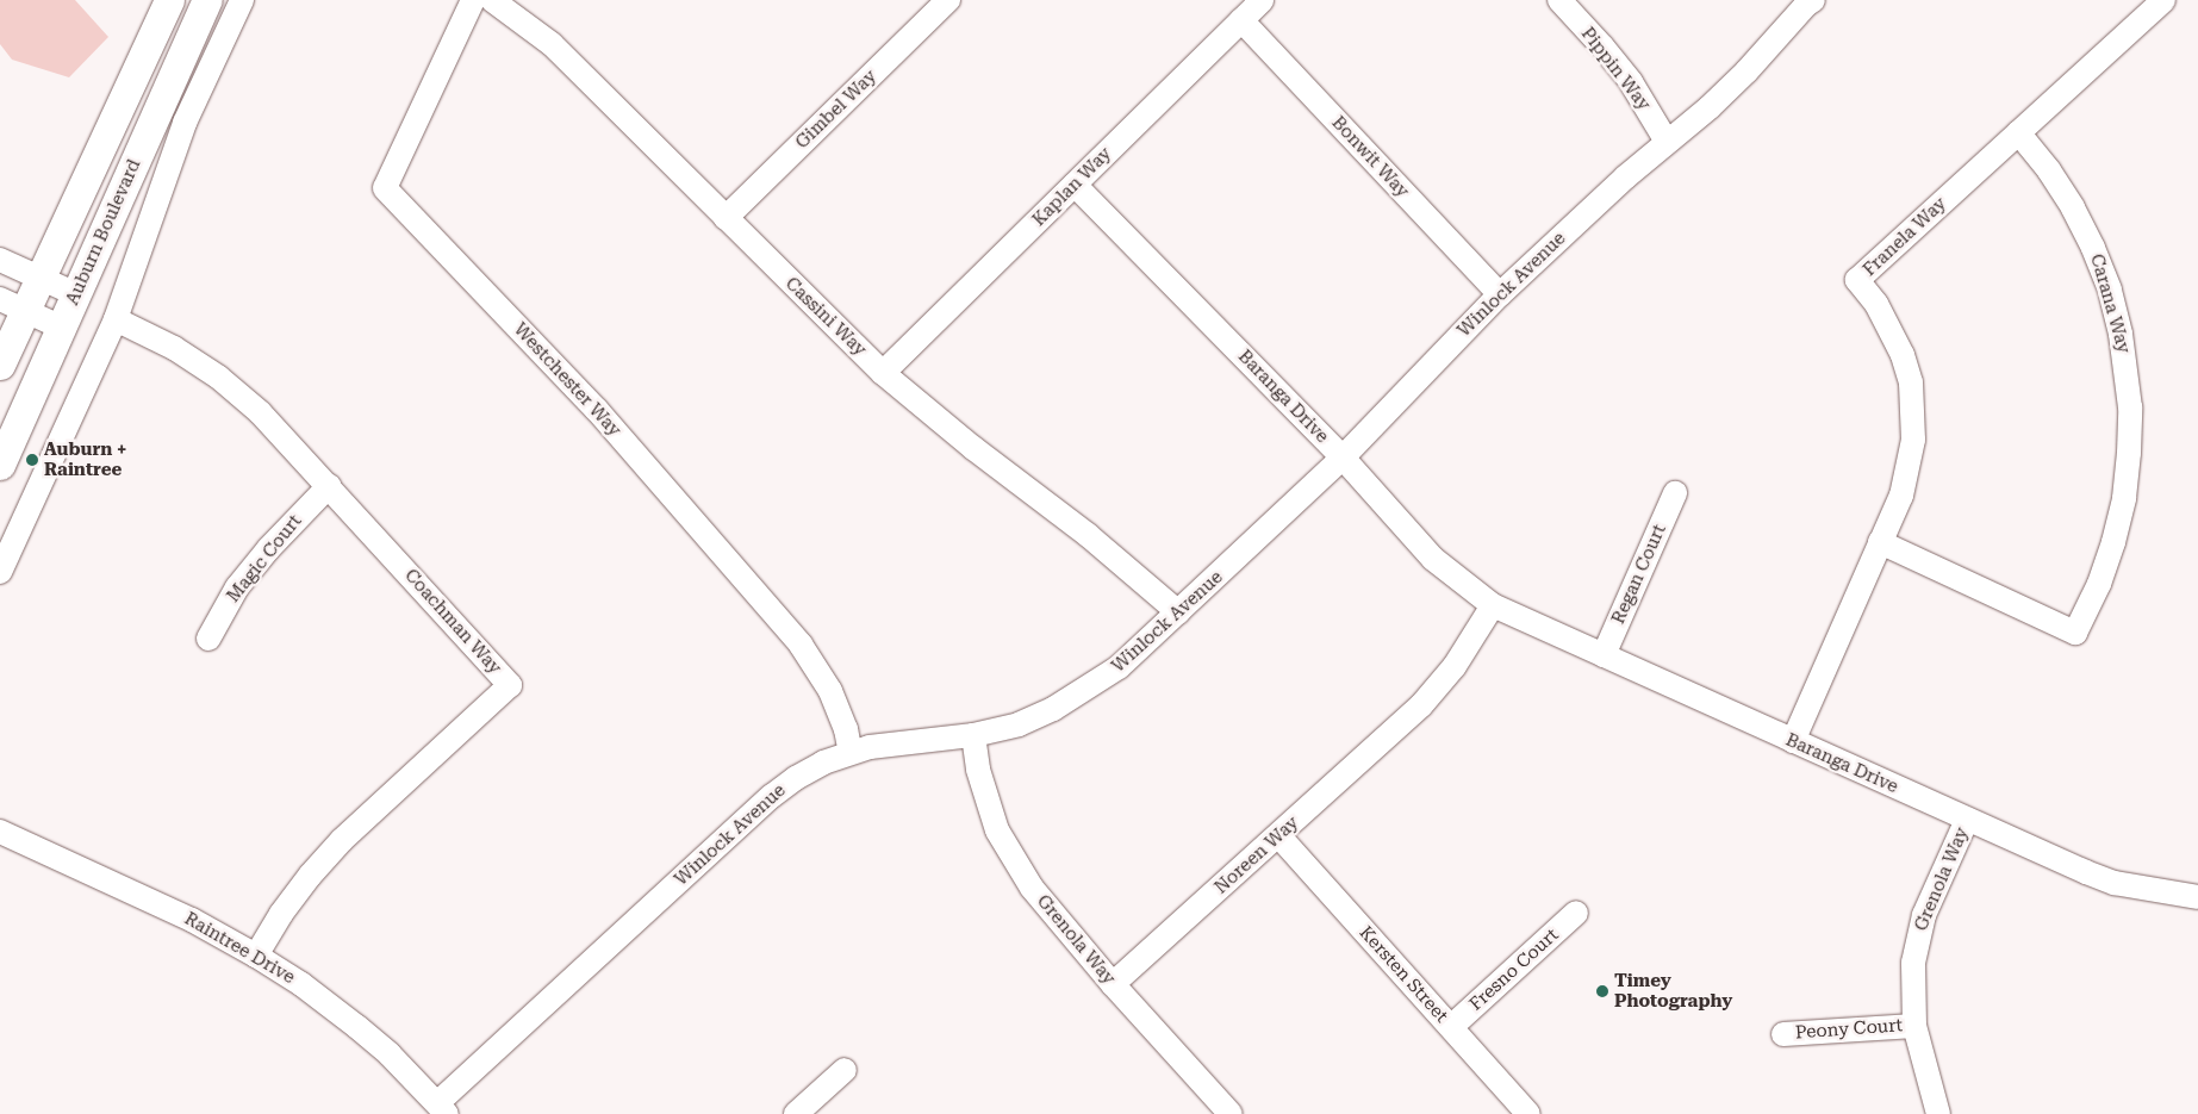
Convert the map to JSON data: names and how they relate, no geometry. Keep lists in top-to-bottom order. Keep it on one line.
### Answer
{"streets":{"main road":["Auburn Boulevard"],"street":["Pippin Way","Gimbel Way","Bonwit Way","Kaplan Way","Franela Way","Winlock Avenue","Carana Way","Cassini Way","Westchester Way","Baranga Drive","Magic Court","Regan Court","Coachman Way","Noreen Way","Grenola Way","Raintree Drive","Fresno Court","Kersten Street","Peony Court"]},"crossings":[["Pippin Way","Winlock Avenue"],["Gimbel Way","Cassini Way"],["Bonwit Way","Kaplan Way"],["Bonwit Way","Winlock Avenue"],["Kaplan Way","Cassini Way"],["Kaplan Way","Baranga Drive"],["Franela Way","Carana Way"],["Franela Way","Baranga Drive"],["Winlock Avenue","Cassini Way"],["Winlock Avenue","Westchester Way"],["Winlock Avenue","Baranga Drive"],["Winlock Avenue","Grenola Way"],["Winlock Avenue","Raintree Drive"],["Baranga Drive","Regan Court"],["Baranga Drive","Noreen Way"],["Baranga Drive","Grenola Way"],["Magic Court","Coachman Way"],["Coachman Way","Raintree Drive"],["Noreen Way","Grenola Way"],["Noreen Way","Kersten Street"],["Grenola Way","Peony Court"],["Fresno Court","Kersten Street"]],"places":["Auburn + Raintree","Timey Photography"]}
